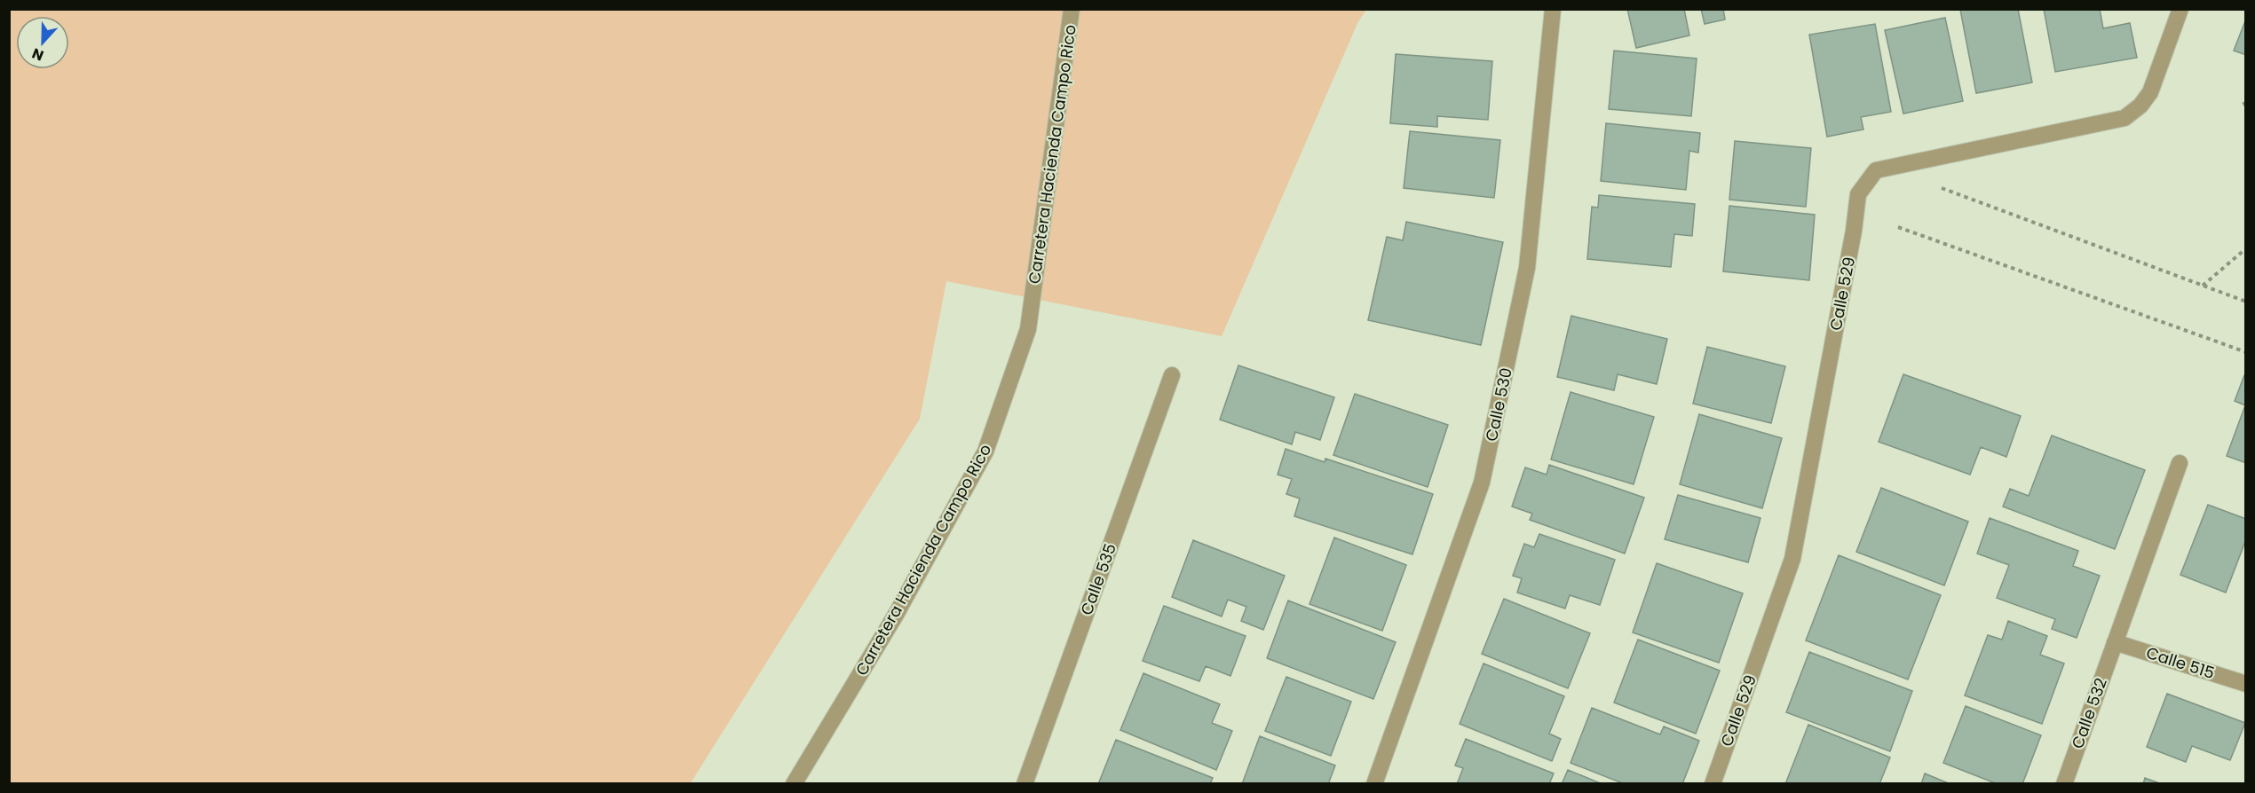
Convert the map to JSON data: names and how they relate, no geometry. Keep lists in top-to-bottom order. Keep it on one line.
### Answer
{"streets":{"street":["Carretera Hacienda Campo Rico","Calle 529","Calle 530","Calle 535","Calle 515","Calle 532"]},"crossings":[["Calle 515","Calle 532"]],"north":"bottom"}
